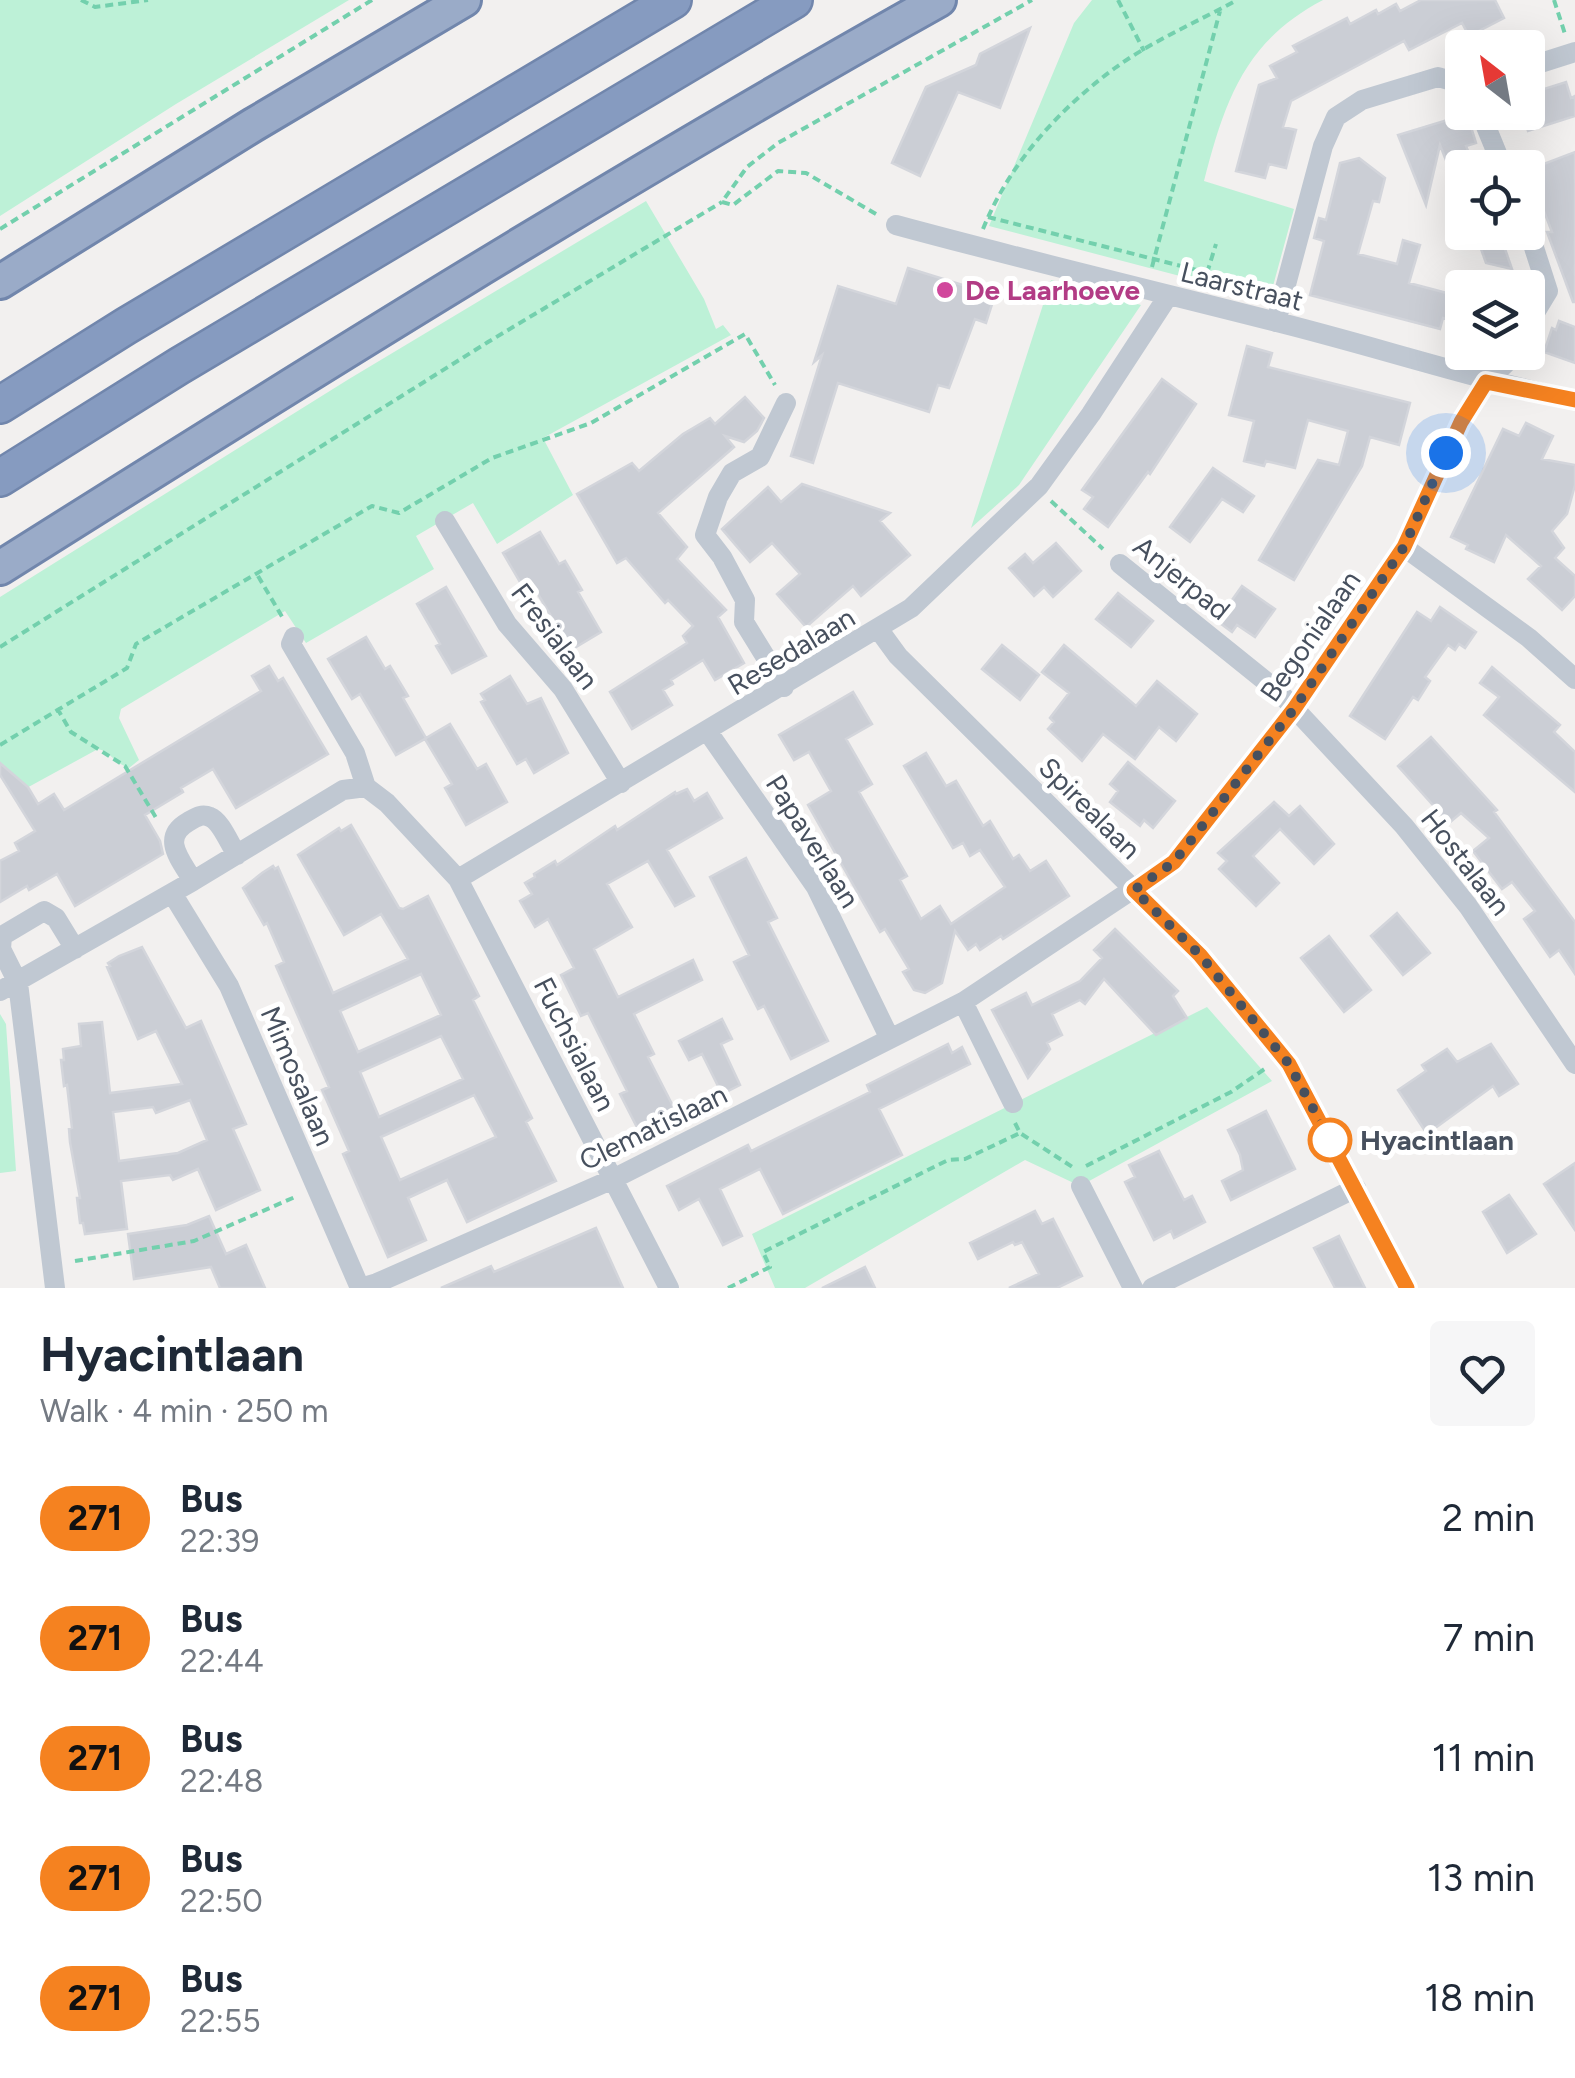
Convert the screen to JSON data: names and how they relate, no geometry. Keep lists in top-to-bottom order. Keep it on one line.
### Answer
{"streets":{"street":["Laarstraat","Anjerpad","Fresialaan","Begonialaan","Resedalaan","Spirealaan","Papaverlaan","Hostalaan","Fuchsialaan","Mimosalaan","Clematislaan"]},"crossings":[["Laarstraat","Begonialaan"],["Laarstraat","Resedalaan"],["Anjerpad","Begonialaan"],["Anjerpad","Resedalaan"],["Anjerpad","Hostalaan"],["Fresialaan","Resedalaan"],["Begonialaan","Spirealaan"],["Begonialaan","Hostalaan"],["Begonialaan","Clematislaan"],["Resedalaan","Spirealaan"],["Resedalaan","Papaverlaan"],["Resedalaan","Fuchsialaan"],["Spirealaan","Clematislaan"],["Papaverlaan","Clematislaan"],["Fuchsialaan","Clematislaan"],["Mimosalaan","Clematislaan"]],"places":["De Laarhoeve","Hyacintlaan"],"lines":["bus line 271"],"north":"top left","page":{"heading":["Hyacintlaan","Walk · 4 min · 250 m"],"list":[{"mark":"271","name":"Bus","note":"22:39","value":"2 min"},{"mark":"271","name":"Bus","note":"22:44","value":"7 min"},{"mark":"271","name":"Bus","note":"22:48","value":"11 min"},{"mark":"271","name":"Bus","note":"22:50","value":"13 min"},{"mark":"271","name":"Bus","note":"22:55","value":"18 min"}]}}
